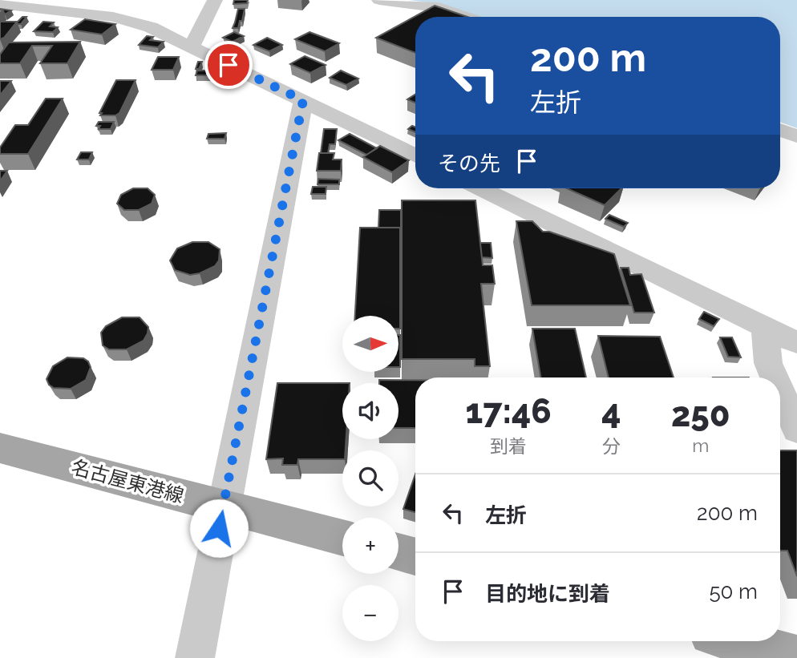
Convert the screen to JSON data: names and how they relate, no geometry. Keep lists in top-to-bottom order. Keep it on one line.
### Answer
{"streets":{"main road":["名古屋東港線"]},"north":"right","page":{"turn":["200 m","左折"],"then":"その先","map_buttons":["+","−"],"eta":["17:46","到着","4","分","250","m"],"list":[{"name":"左折","value":"200 m"},{"name":"目的地に到着","value":"50 m"}]}}
